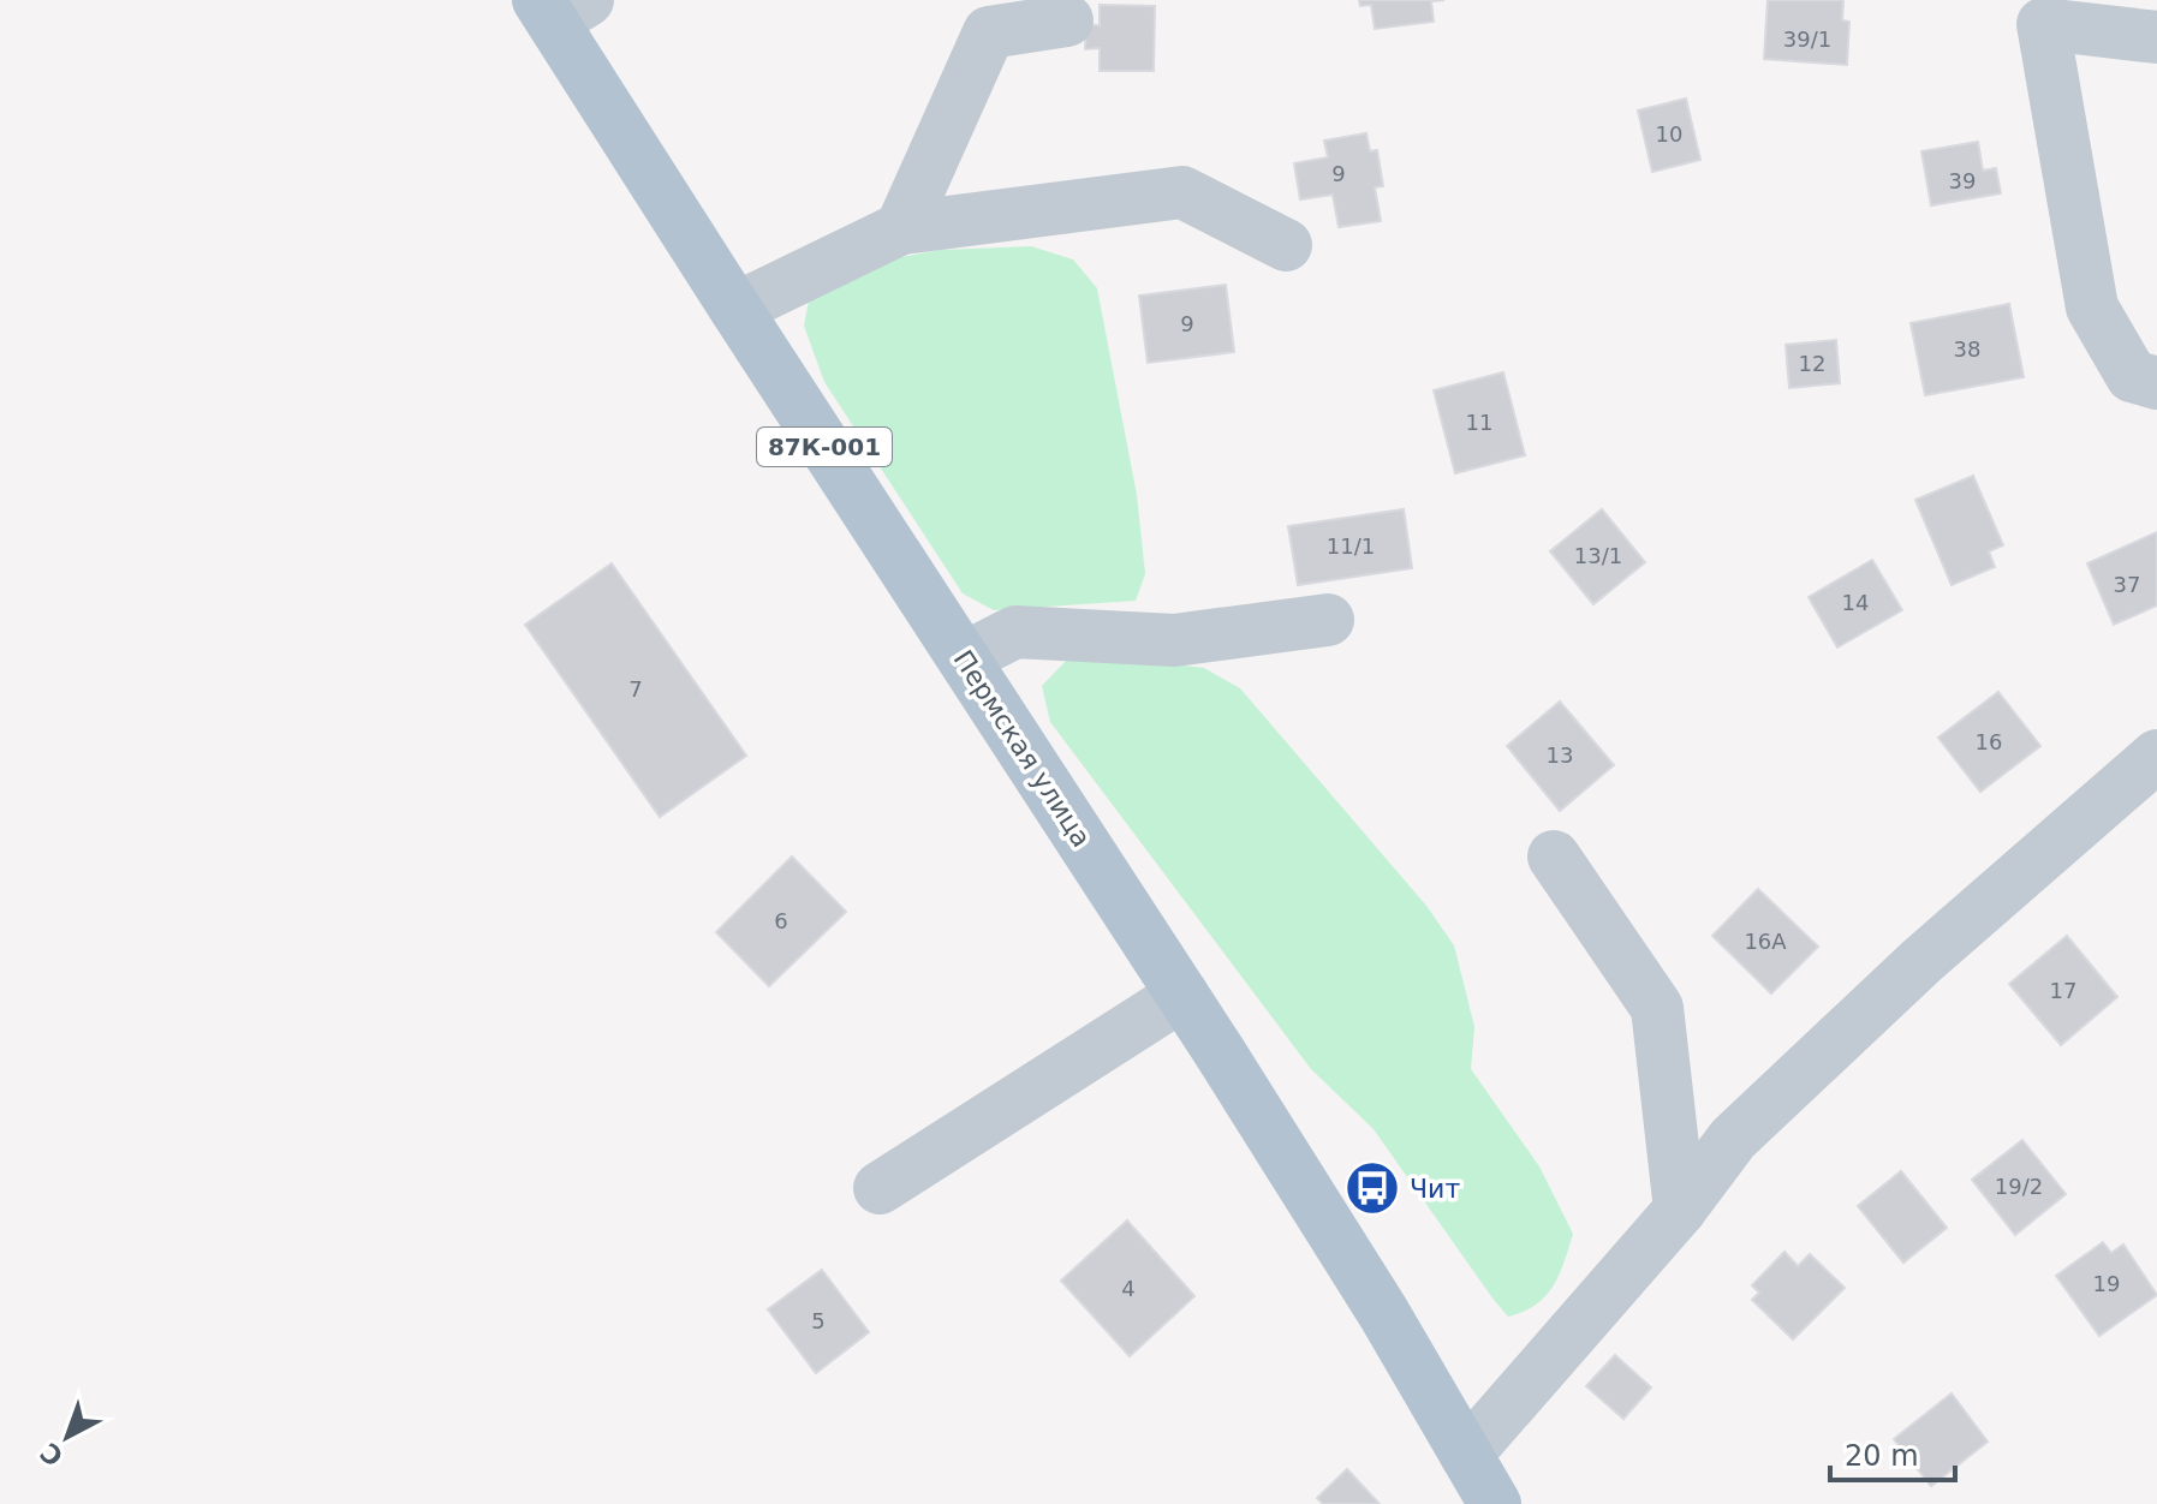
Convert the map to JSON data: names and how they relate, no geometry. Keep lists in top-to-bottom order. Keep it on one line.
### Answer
{"streets":{"main road":["87К-001","Пермская улица"]},"places":{"bus stop":["Чит"]},"house_numbers":["39/1","10","9","39","9","38","12","11","11/1","13/1","37","14","7","16","13","6","16А","17","19/2","19","4","5"],"scale_bar":"20 m","north":"bottom left"}
